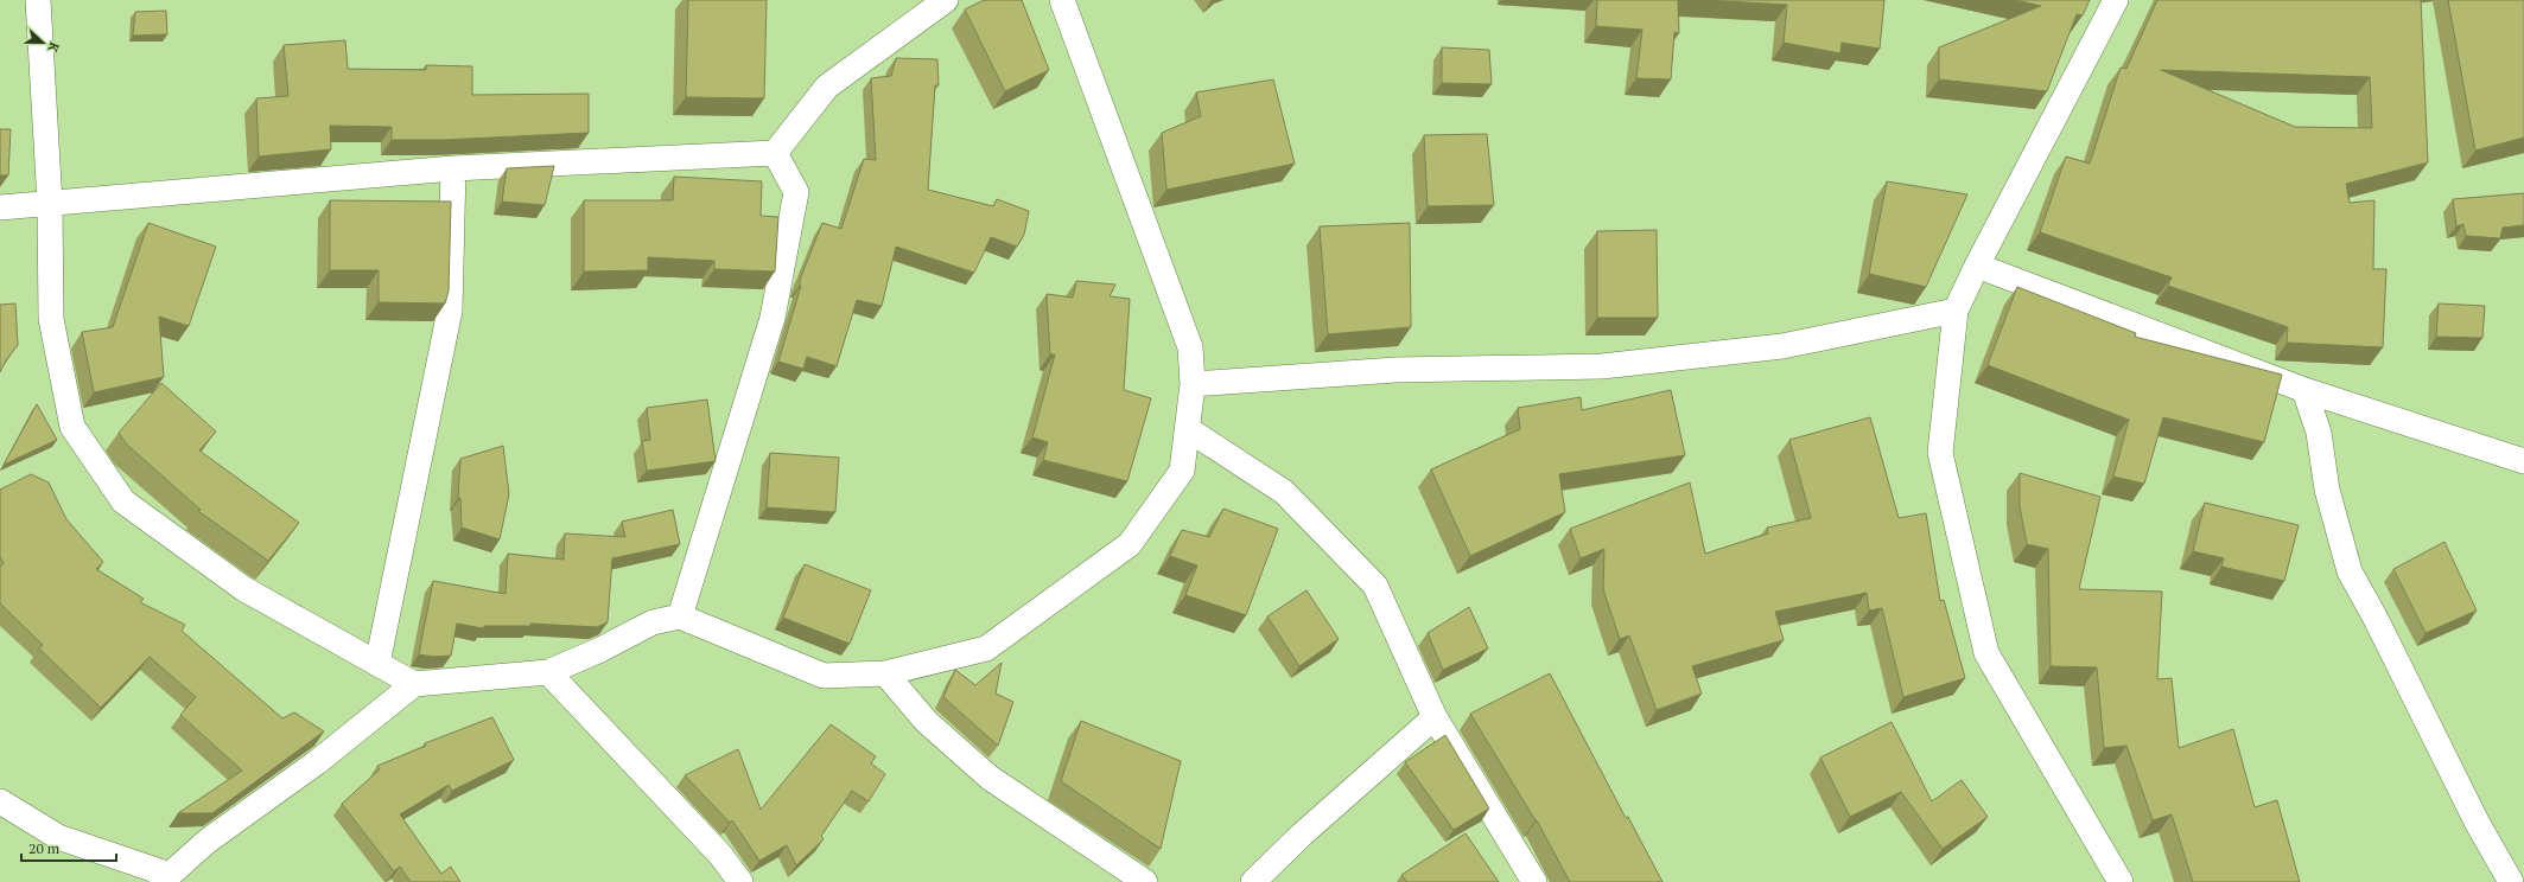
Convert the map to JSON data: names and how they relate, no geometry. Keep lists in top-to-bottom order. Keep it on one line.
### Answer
{"scale_bar":"20 m","north":"right"}
